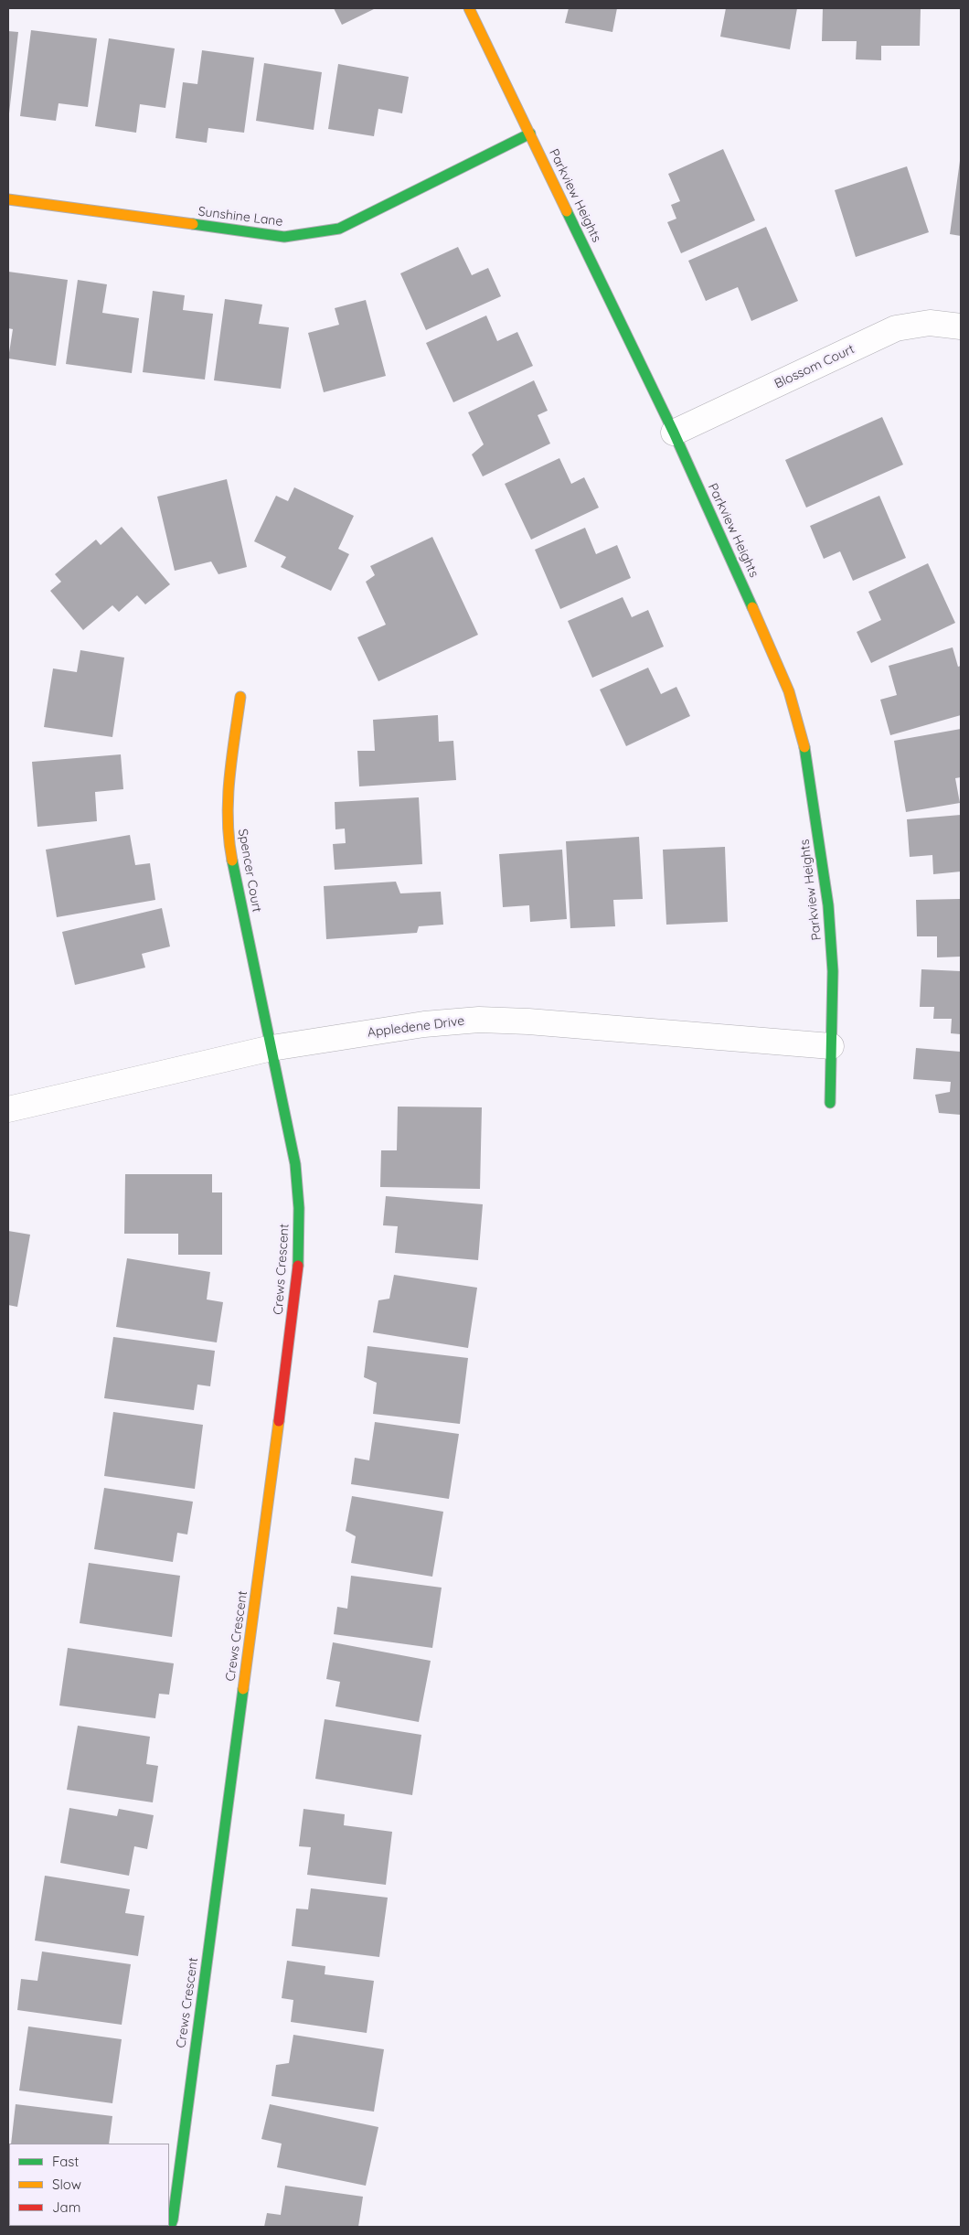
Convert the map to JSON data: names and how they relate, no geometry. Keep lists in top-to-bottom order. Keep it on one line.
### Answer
{"streets":{"street":["Parkview Heights","Sunshine Lane","Blossom Court","Spencer Court","Appledene Drive","Crews Crescent"]},"crossings":[["Parkview Heights","Sunshine Lane"],["Parkview Heights","Blossom Court"],["Parkview Heights","Appledene Drive"],["Spencer Court","Appledene Drive"],["Spencer Court","Crews Crescent"],["Appledene Drive","Crews Crescent"]],"legend":["Fast","Slow","Jam"]}
